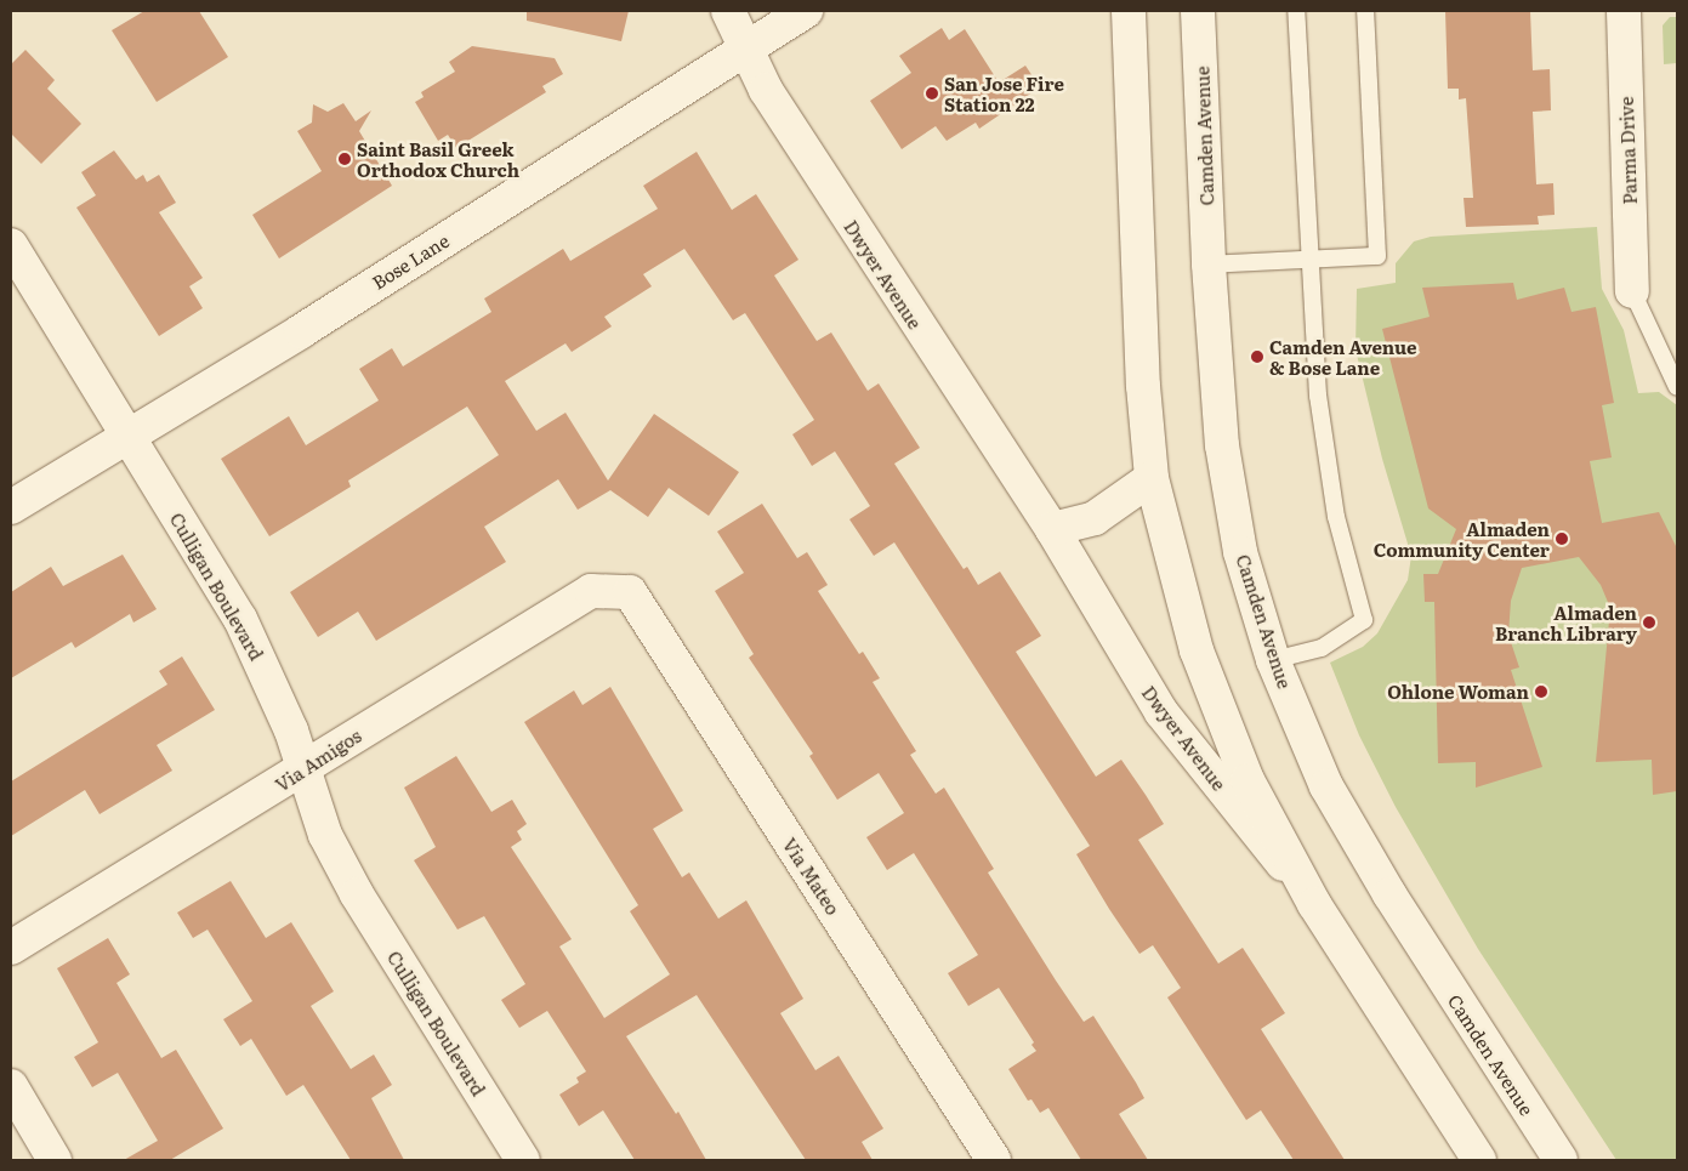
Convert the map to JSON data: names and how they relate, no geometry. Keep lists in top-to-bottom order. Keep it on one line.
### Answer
{"streets":{"street":["Camden Avenue","Parma Drive","Bose Lane","Dwyer Avenue","Culligan Boulevard","Via Amigos","Via Mateo"]},"crossings":[["Bose Lane","Dwyer Avenue"],["Bose Lane","Culligan Boulevard"],["Culligan Boulevard","Via Amigos"],["Via Amigos","Via Mateo"]],"places":["San Jose Fire Station 22","Saint Basil Greek Orthodox Church","Camden Avenue & Bose Lane","Almaden Community Center","Almaden Branch Library","Ohlone Woman"]}
